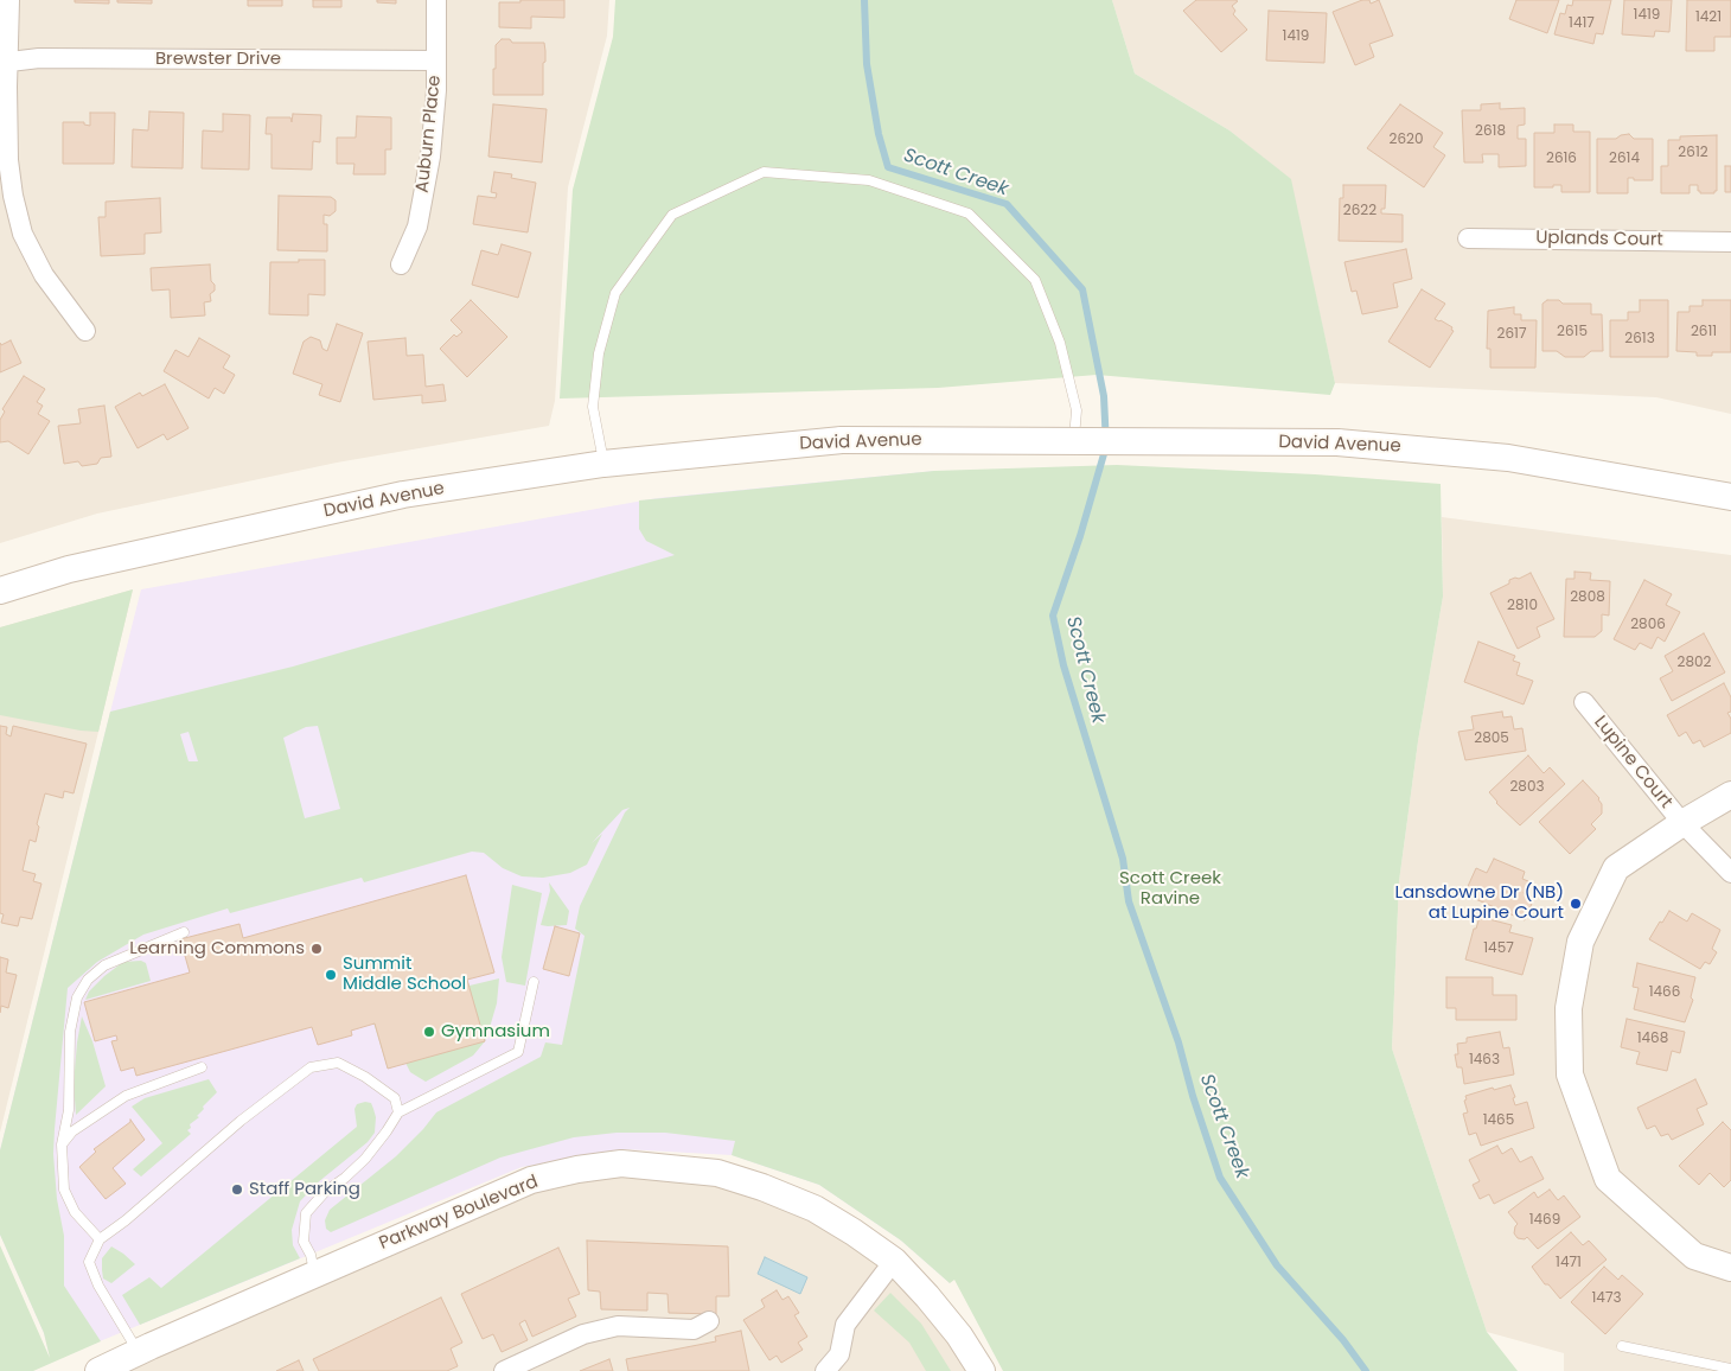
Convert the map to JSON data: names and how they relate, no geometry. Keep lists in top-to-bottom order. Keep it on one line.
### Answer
{"streets":{"main road":["David Avenue","Parkway Boulevard"],"street":["Brewster Drive","Auburn Place","Uplands Court","Lupine Court"]},"crossings":[["Brewster Drive","Auburn Place"]],"water":["Scott Creek"],"parks":["Scott Creek Ravine"],"places":["Lansdowne Dr (NB) at Lupine Court","Learning Commons","Summit Middle School","Gymnasium","Staff Parking"],"house_numbers":["1419","1421","1417","1419","2618","2620","2612","2616","2614","2622","2615","2611","2617","2613","2808","2810","2806","2802","2805","2803","1457","1466","1468","1463","1465","1469","1471","1473"]}
